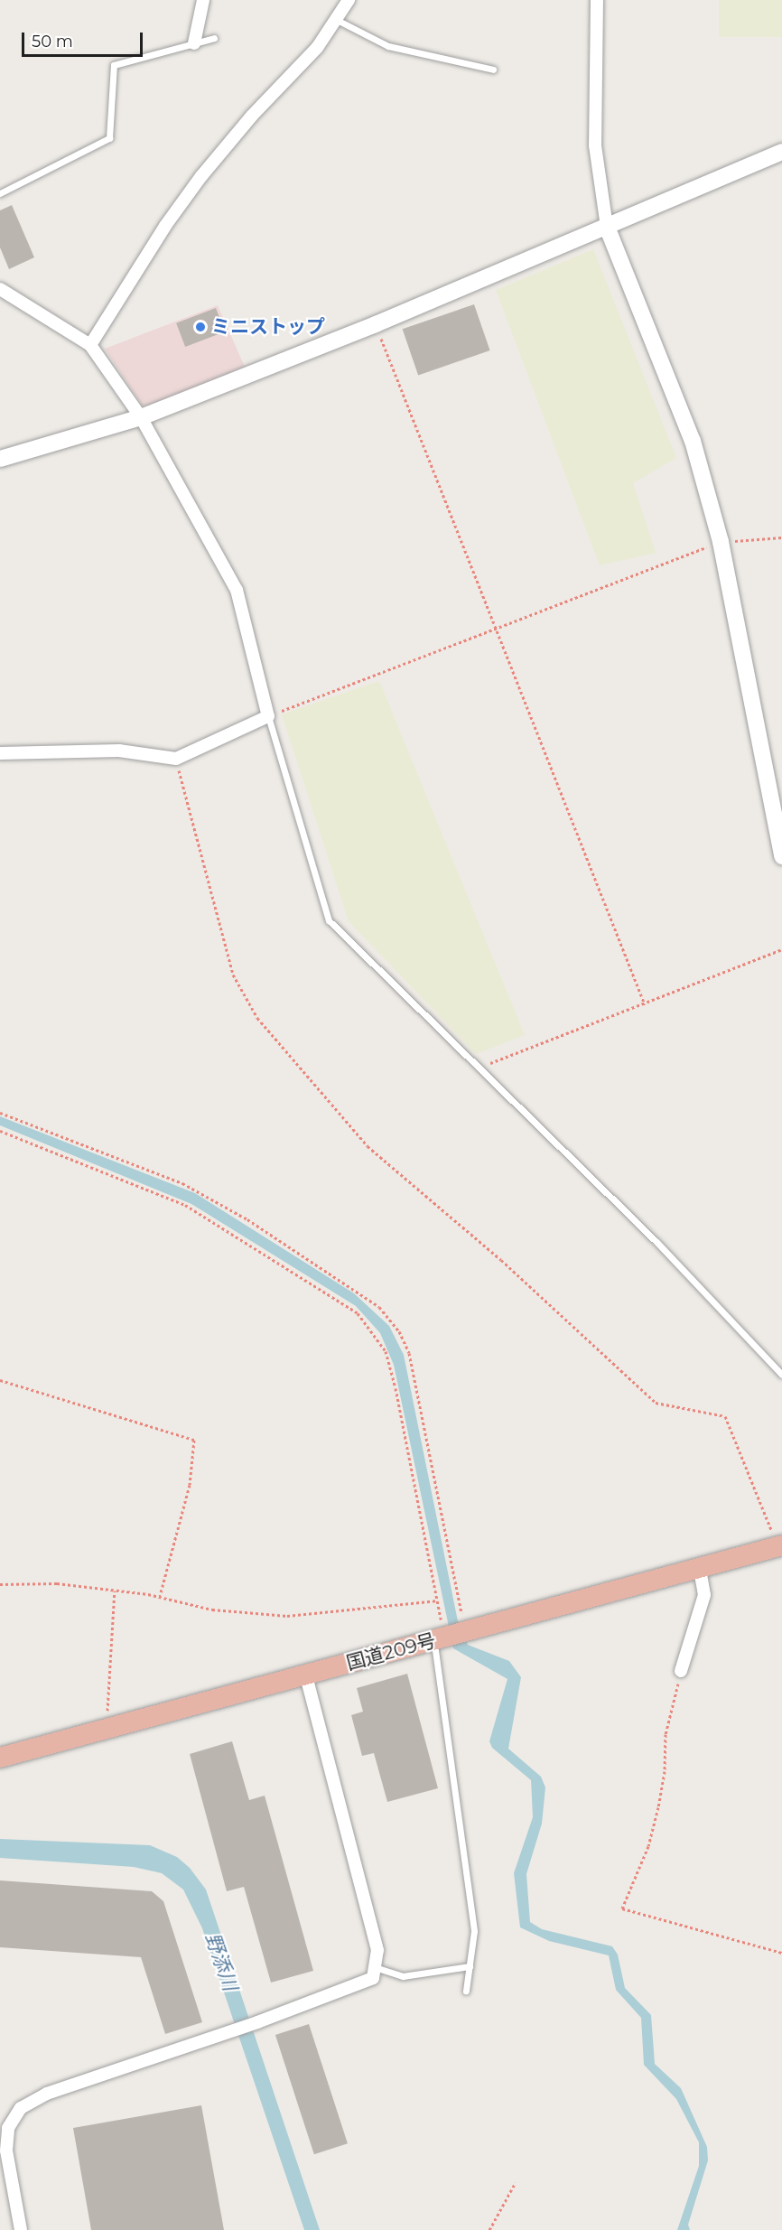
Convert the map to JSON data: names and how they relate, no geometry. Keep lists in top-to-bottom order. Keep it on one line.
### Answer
{"streets":{"highway":["国道209号"]},"water":["野添川"],"places":["ミニストップ"],"scale_bar":"50 m"}
